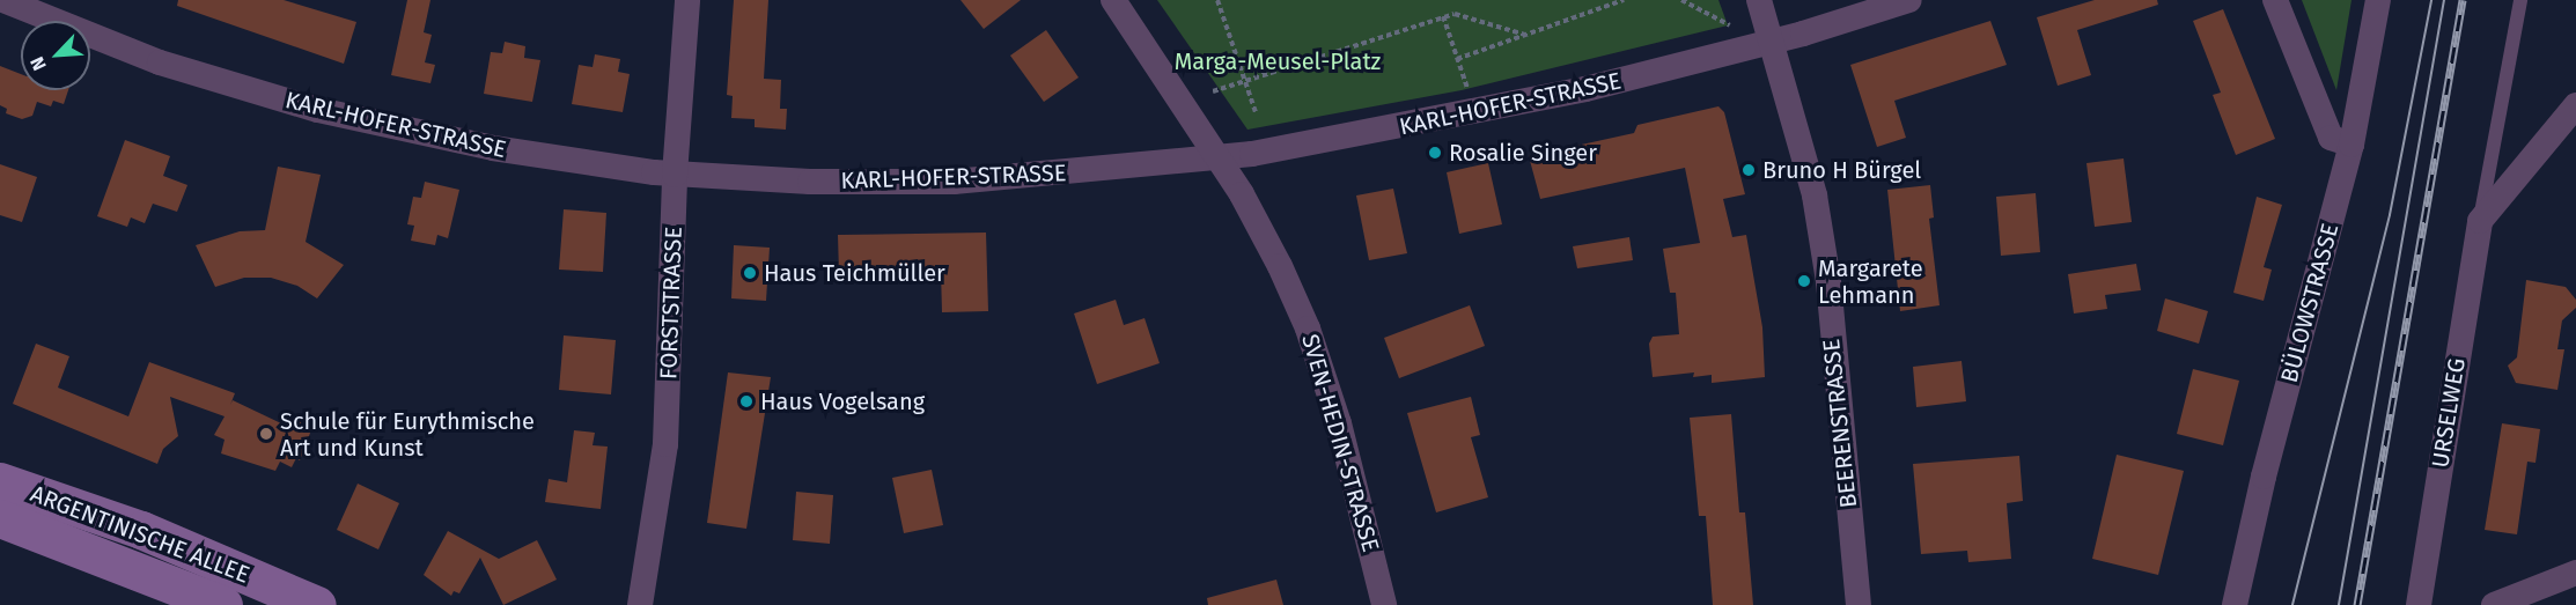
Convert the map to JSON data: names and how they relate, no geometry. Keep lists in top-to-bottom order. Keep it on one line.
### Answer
{"streets":{"main road":["ARGENTINISCHE ALLEE"],"street":["KARL-HOFER-STRASSE","FORSTSTRASSE","BÜLOWSTRASSE","URSELWEG","BEERENSTRASSE","SVEN-HEDIN-STRASSE"]},"crossings":[["KARL-HOFER-STRASSE","FORSTSTRASSE"],["KARL-HOFER-STRASSE","BEERENSTRASSE"],["KARL-HOFER-STRASSE","SVEN-HEDIN-STRASSE"]],"parks":["Marga-Meusel-Platz"],"places":["Rosalie Singer","Bruno H Bürgel","Haus Teichmüller","Margarete Lehmann","Haus Vogelsang","Schule für Eurythmische Art und Kunst"],"north":"bottom left"}
